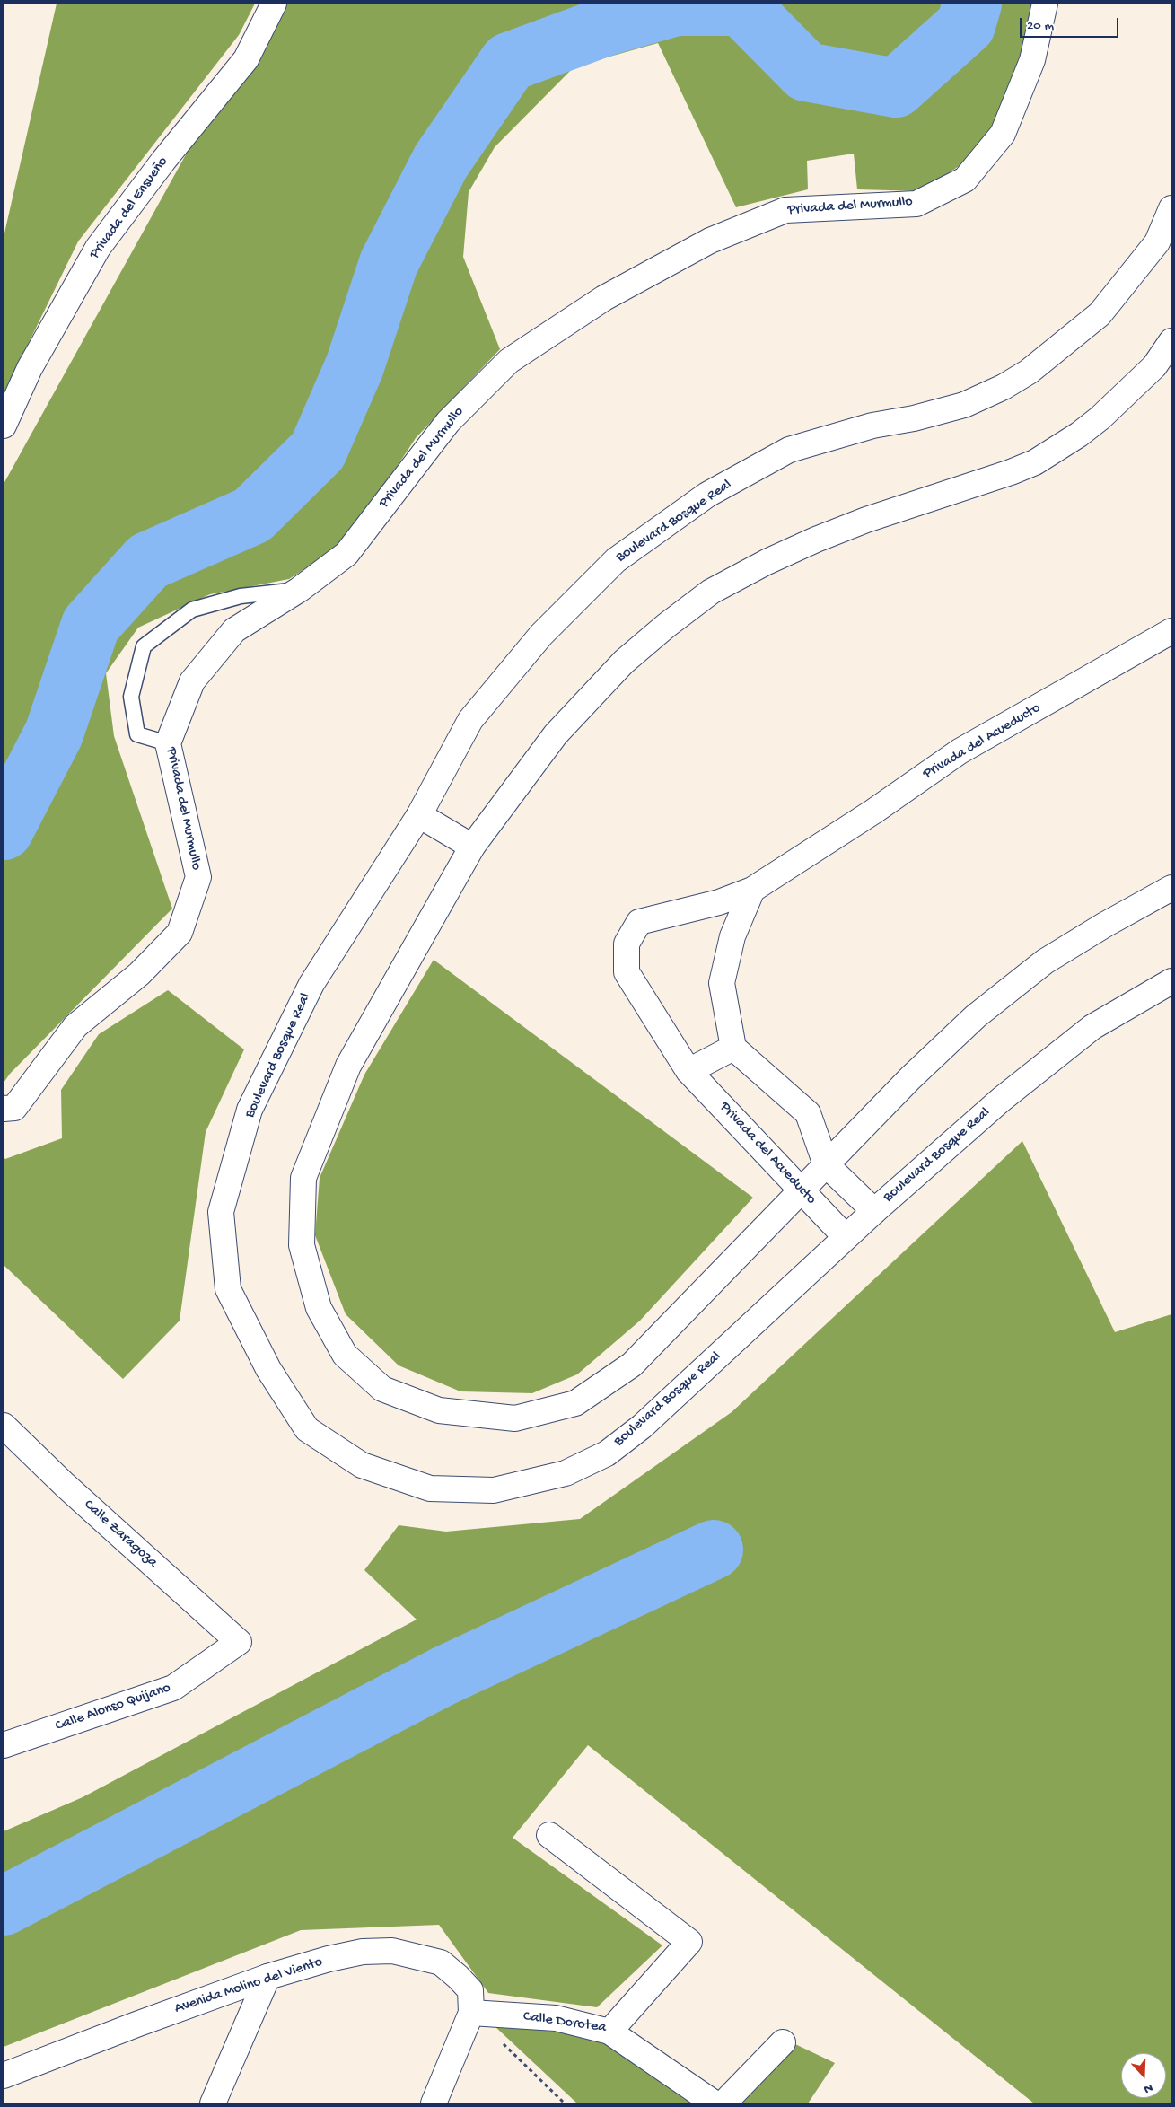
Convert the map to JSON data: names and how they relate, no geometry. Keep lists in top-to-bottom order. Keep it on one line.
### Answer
{"streets":{"street":["Privada del Murmullo","Privada del Ensueño","Boulevard Bosque Real","Privada del Acueducto","Calle Zaragoza","Calle Alonso Quijano","Avenida Molino del Viento","Calle Dorotea"]},"crossings":[["Boulevard Bosque Real","Privada del Acueducto"],["Calle Zaragoza","Calle Alonso Quijano"],["Avenida Molino del Viento","Calle Dorotea"]],"scale_bar":"20 m","north":"bottom"}
